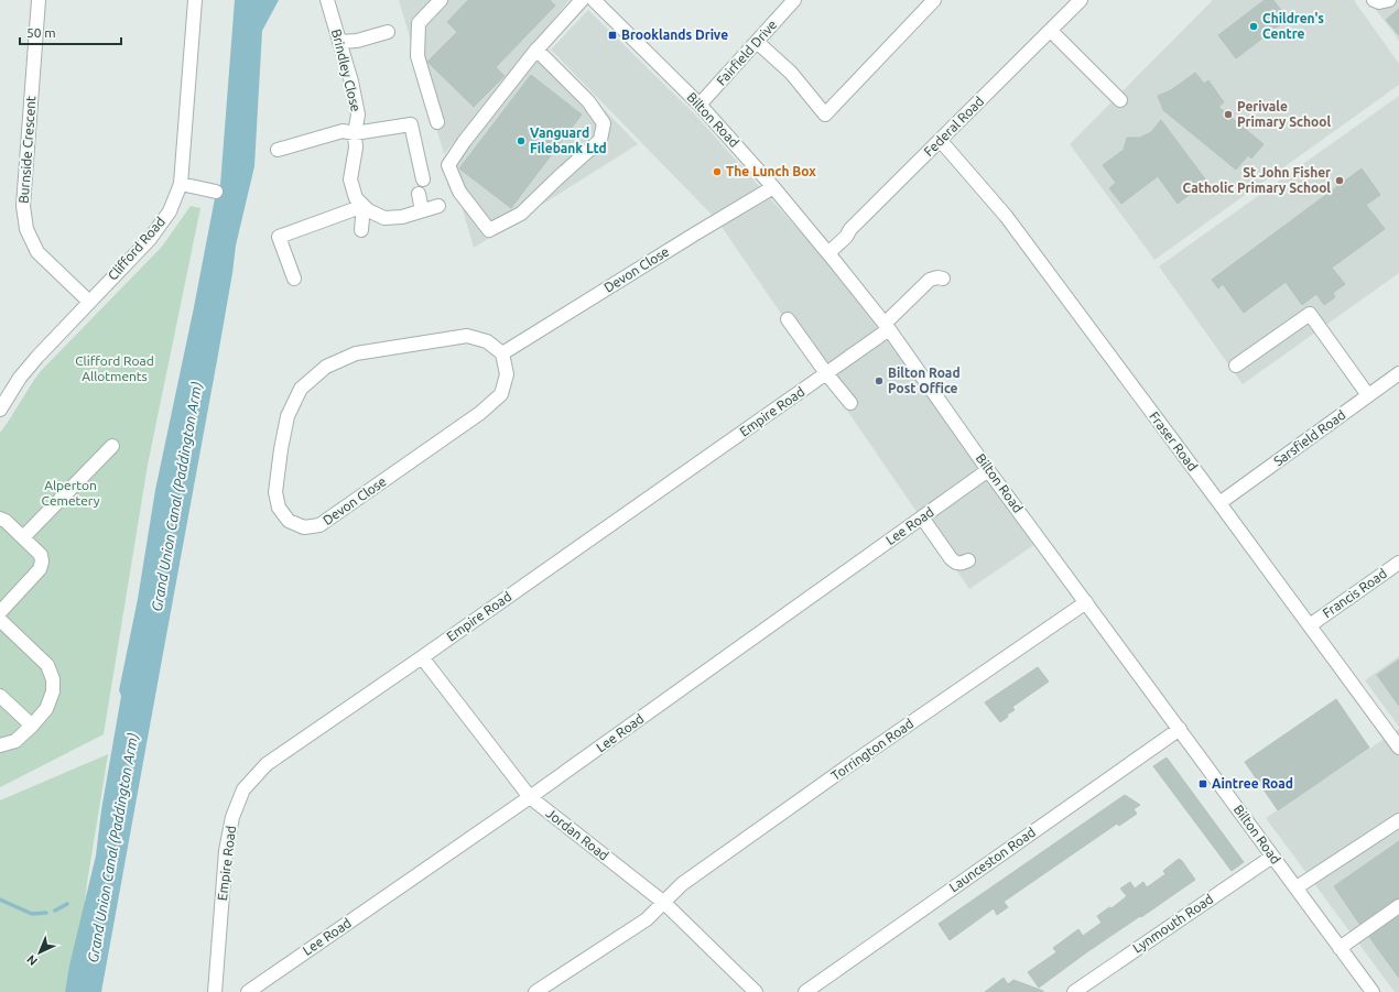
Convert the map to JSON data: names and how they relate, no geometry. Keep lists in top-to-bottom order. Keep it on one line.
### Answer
{"streets":{"street":["Fairfield Drive","Brindley Close","Bilton Road","Federal Road","Burnside Crescent","Clifford Road","Devon Close","Empire Road","Sarsfield Road","Fraser Road","Lee Road","Francis Road","Torrington Road","Jordan Road","Launceston Road","Lynmouth Road"]},"crossings":[["Fairfield Drive","Bilton Road"],["Bilton Road","Federal Road"],["Bilton Road","Devon Close"],["Bilton Road","Empire Road"],["Bilton Road","Lee Road"],["Bilton Road","Torrington Road"],["Bilton Road","Launceston Road"],["Bilton Road","Lynmouth Road"],["Federal Road","Fraser Road"],["Burnside Crescent","Clifford Road"],["Empire Road","Jordan Road"],["Sarsfield Road","Fraser Road"],["Fraser Road","Francis Road"],["Lee Road","Jordan Road"],["Torrington Road","Jordan Road"]],"water":["Grand Union Canal (Paddington Arm)"],"parks":["Clifford Road Allotments","Alperton Cemetery"],"places":{"other":["Children's Centre","Perivale Primary School","Vanguard Filebank Ltd","The Lunch Box","St John Fisher Catholic Primary School","Bilton Road Post Office"],"transit":["Brooklands Drive","Aintree Road"]},"scale_bar":"50 m","north":"bottom left"}
